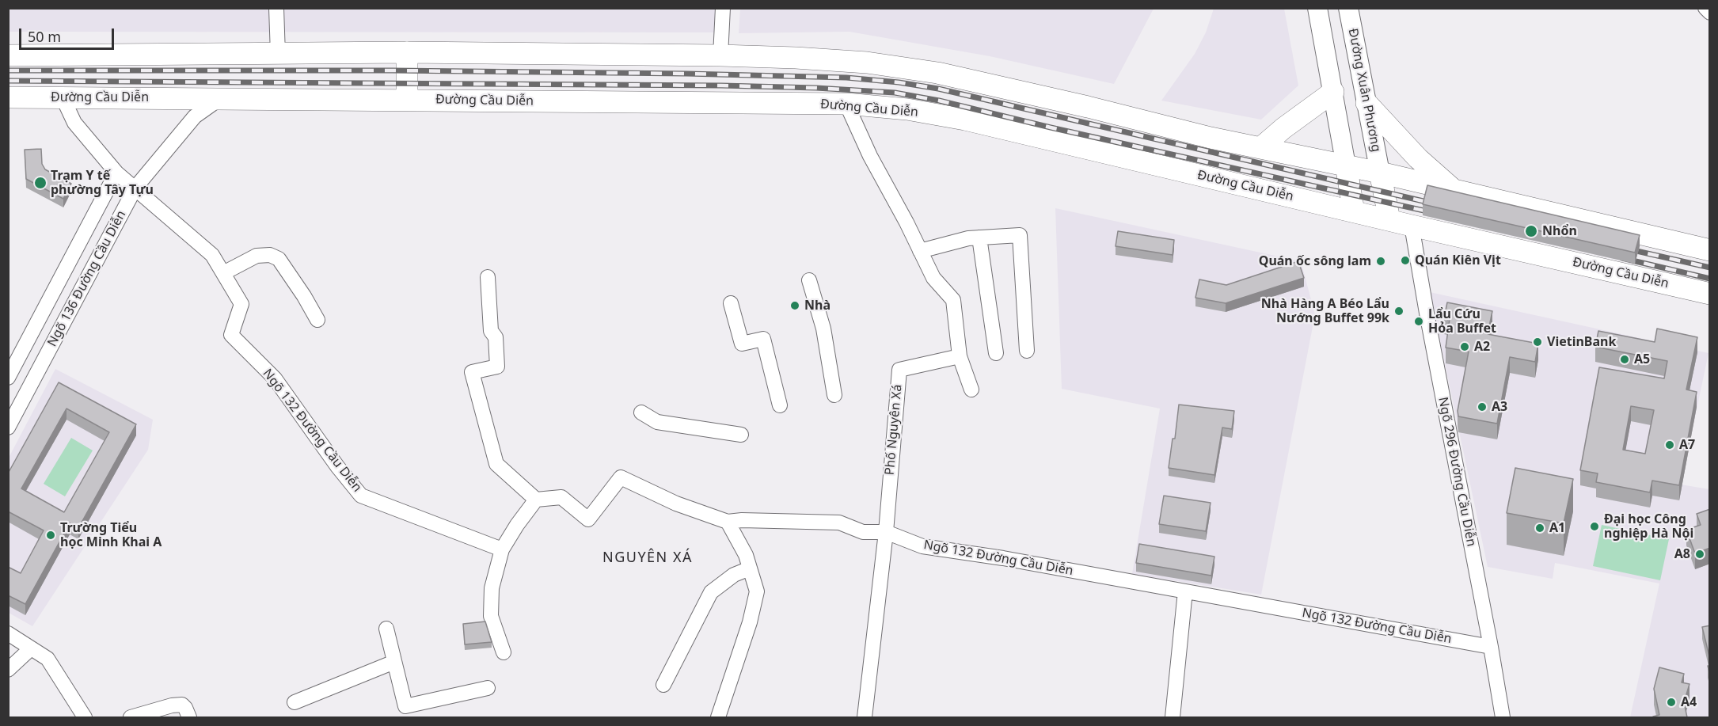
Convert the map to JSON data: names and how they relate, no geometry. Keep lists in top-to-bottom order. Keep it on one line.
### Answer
{"streets":{"highway":["Đường Cầu Diễn"],"main road":["Đường Xuân Phương"],"street":["Ngõ 136 Đường Cầu Diễn","Phố Nguyên Xá","Ngõ 132 Đường Cầu Diễn","Ngõ 296 Đường Cầu Diễn"]},"crossings":[["Đường Cầu Diễn","Ngõ 136 Đường Cầu Diễn"],["Đường Cầu Diễn","Ngõ 296 Đường Cầu Diễn"],["Phố Nguyên Xá","Ngõ 132 Đường Cầu Diễn"],["Ngõ 132 Đường Cầu Diễn","Ngõ 296 Đường Cầu Diễn"]],"districts":["NGUYÊN XÁ"],"places":["Trạm Y tế phường Tây Tựu","Nhổn","Quán Kiên Vịt","Quán ốc sông lam","Nhà","Nhà Hàng A Béo Lẩu Nướng Buffet 99k","Lẩu Cứu Hỏa Buffet","VietinBank","A2","A5","A3","A7","Đại học Công nghiệp Hà Nội","A1","Trường Tiểu học Minh Khai A","A8","A4"],"scale_bar":"50 m"}
